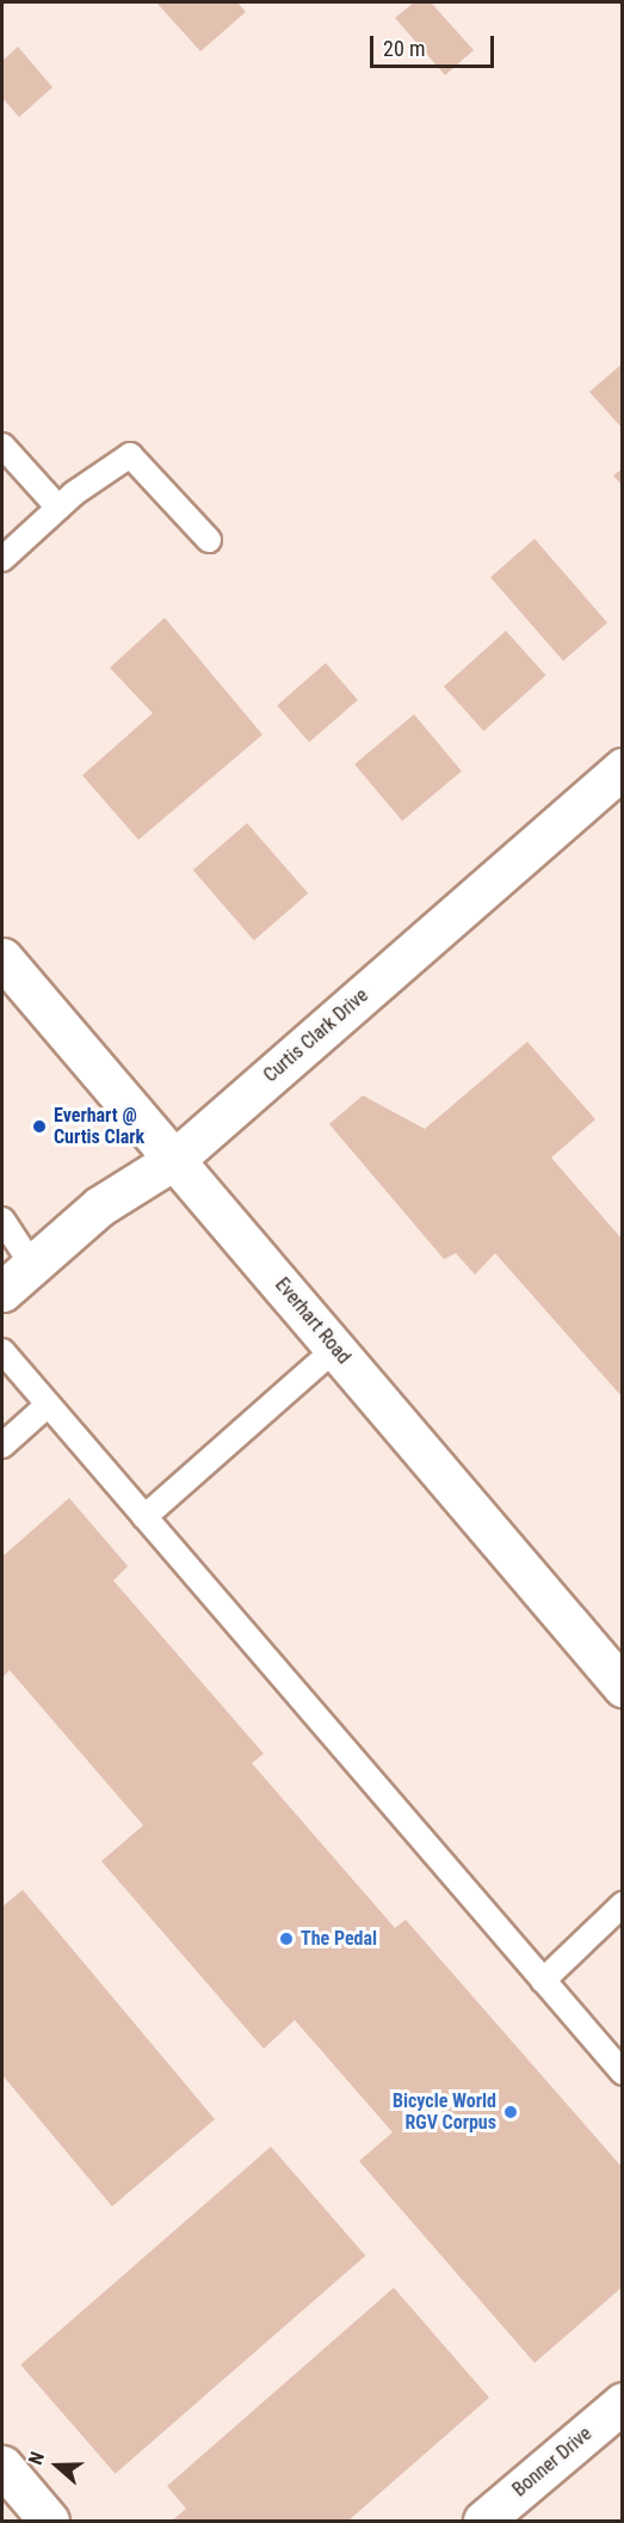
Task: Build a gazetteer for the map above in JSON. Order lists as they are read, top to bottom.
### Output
{
  "streets": {
    "street": ["Curtis Clark Drive", "Everhart Road", "Bonner Drive"]
  },
  "crossings": [
    ["Curtis Clark Drive", "Everhart Road"]
  ],
  "places": ["Everhart @ Curtis Clark", "The Pedal", "Bicycle World RGV Corpus"],
  "scale_bar": "20 m",
  "north": "left"
}
